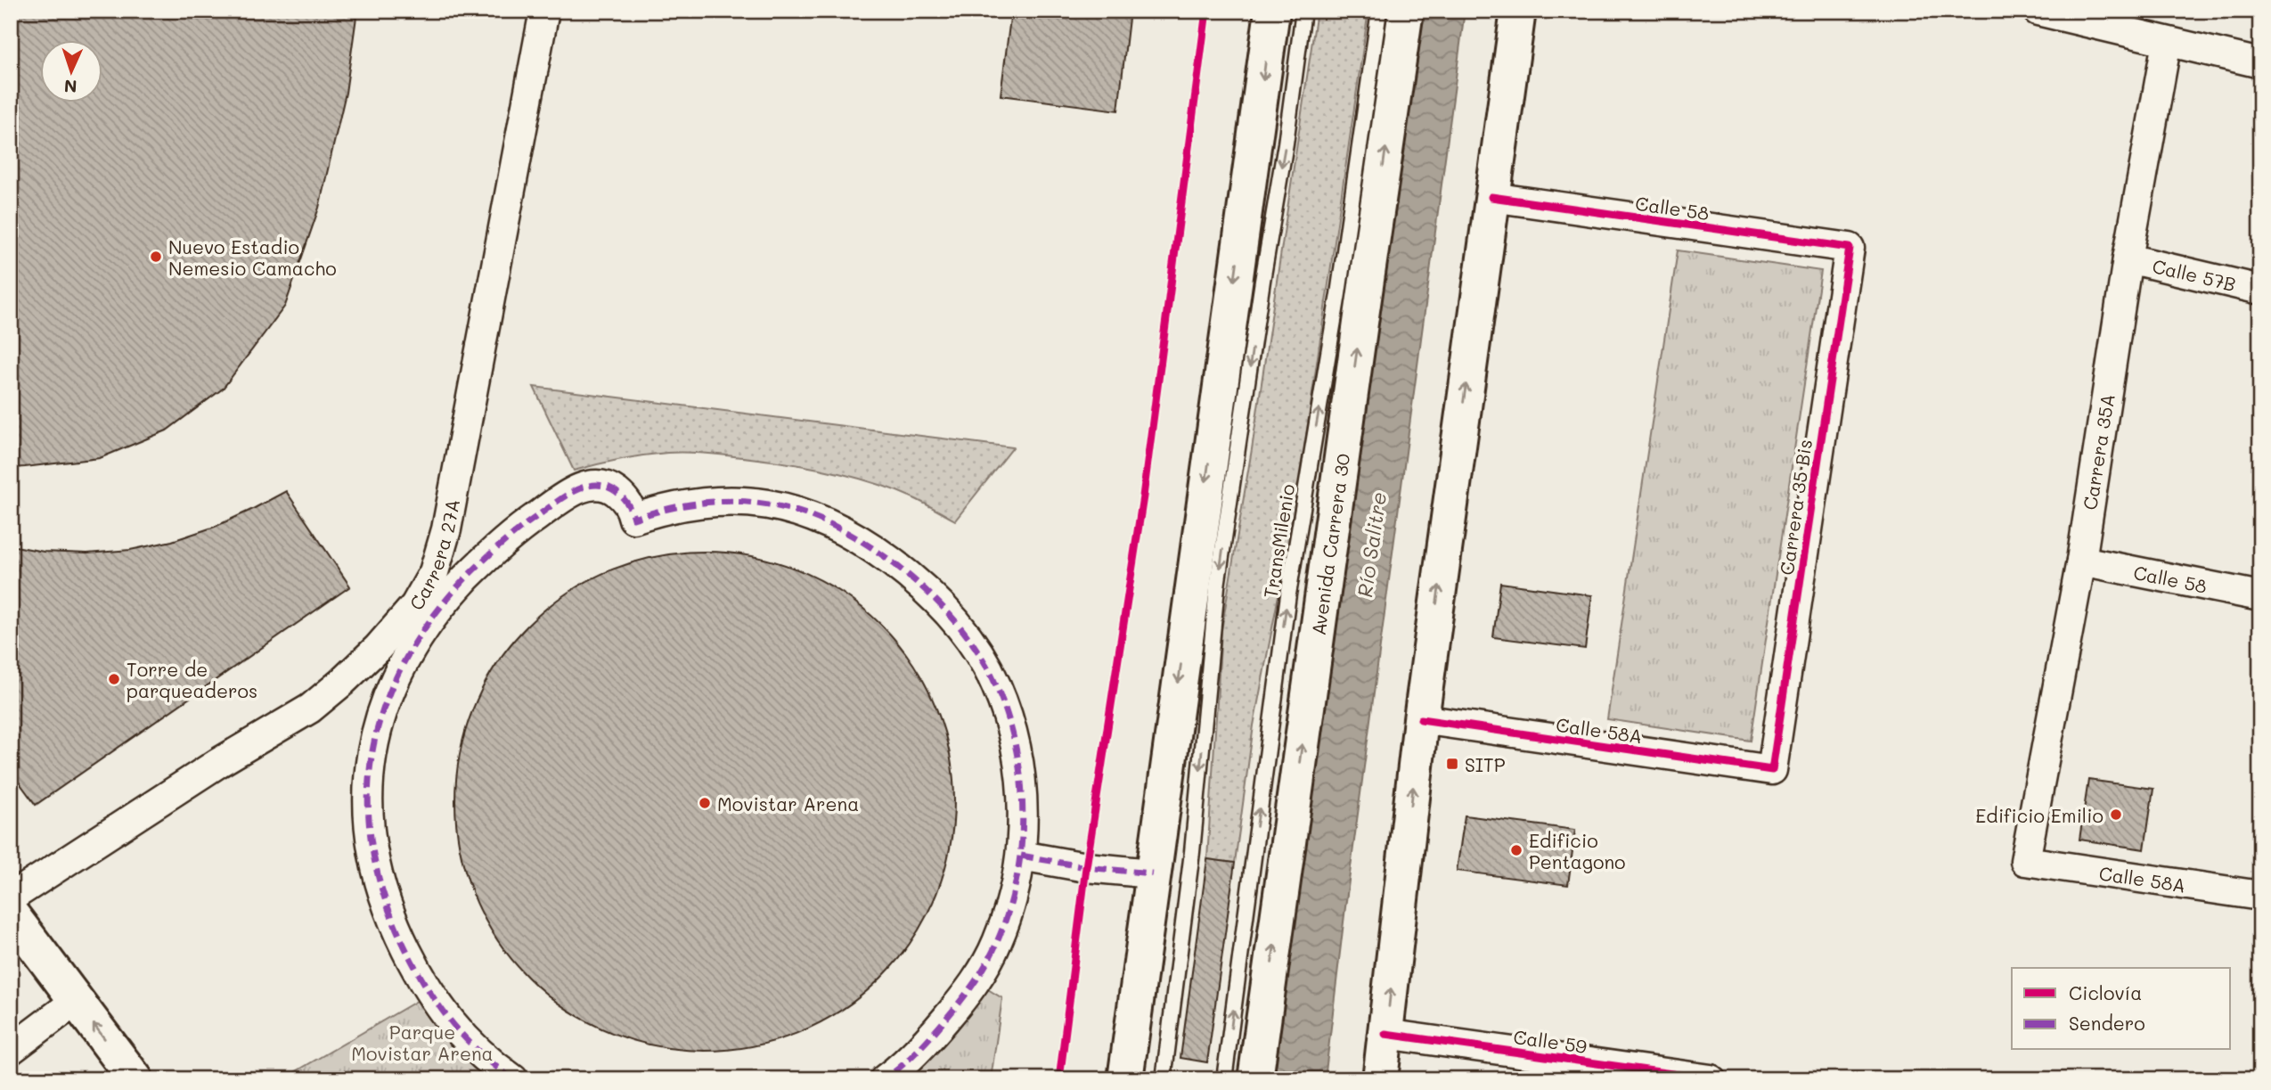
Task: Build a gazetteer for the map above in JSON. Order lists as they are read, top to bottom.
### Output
{
  "streets": {
    "main road": ["Avenida Carrera 30"],
    "street": [
      "Calle 58",
      "Calle 57B",
      "Carrera 35A",
      "Carrera 35 Bis",
      "Carrera 27A",
      "Calle 58A",
      "Calle 59"
    ],
    "lane": ["TransMilenio"]
  },
  "crossings": [
    ["Calle 58", "Carrera 35A"],
    ["Calle 58", "Carrera 35 Bis"],
    ["Calle 57B", "Carrera 35A"],
    ["Carrera 35A", "Calle 58A"],
    ["Carrera 35 Bis", "Calle 58A"]
  ],
  "water": ["Río Salitre"],
  "parks": ["Parque Movistar Arena"],
  "places": {
    "other": [
      "Nuevo Estadio Nemesio Camacho",
      "Torre de parqueaderos",
      "Movistar Arena",
      "Edificio Emilio",
      "Edificio Pentagono"
    ],
    "transit": ["SITP"]
  },
  "legend": ["Ciclovía", "Sendero"],
  "north": "bottom"
}
